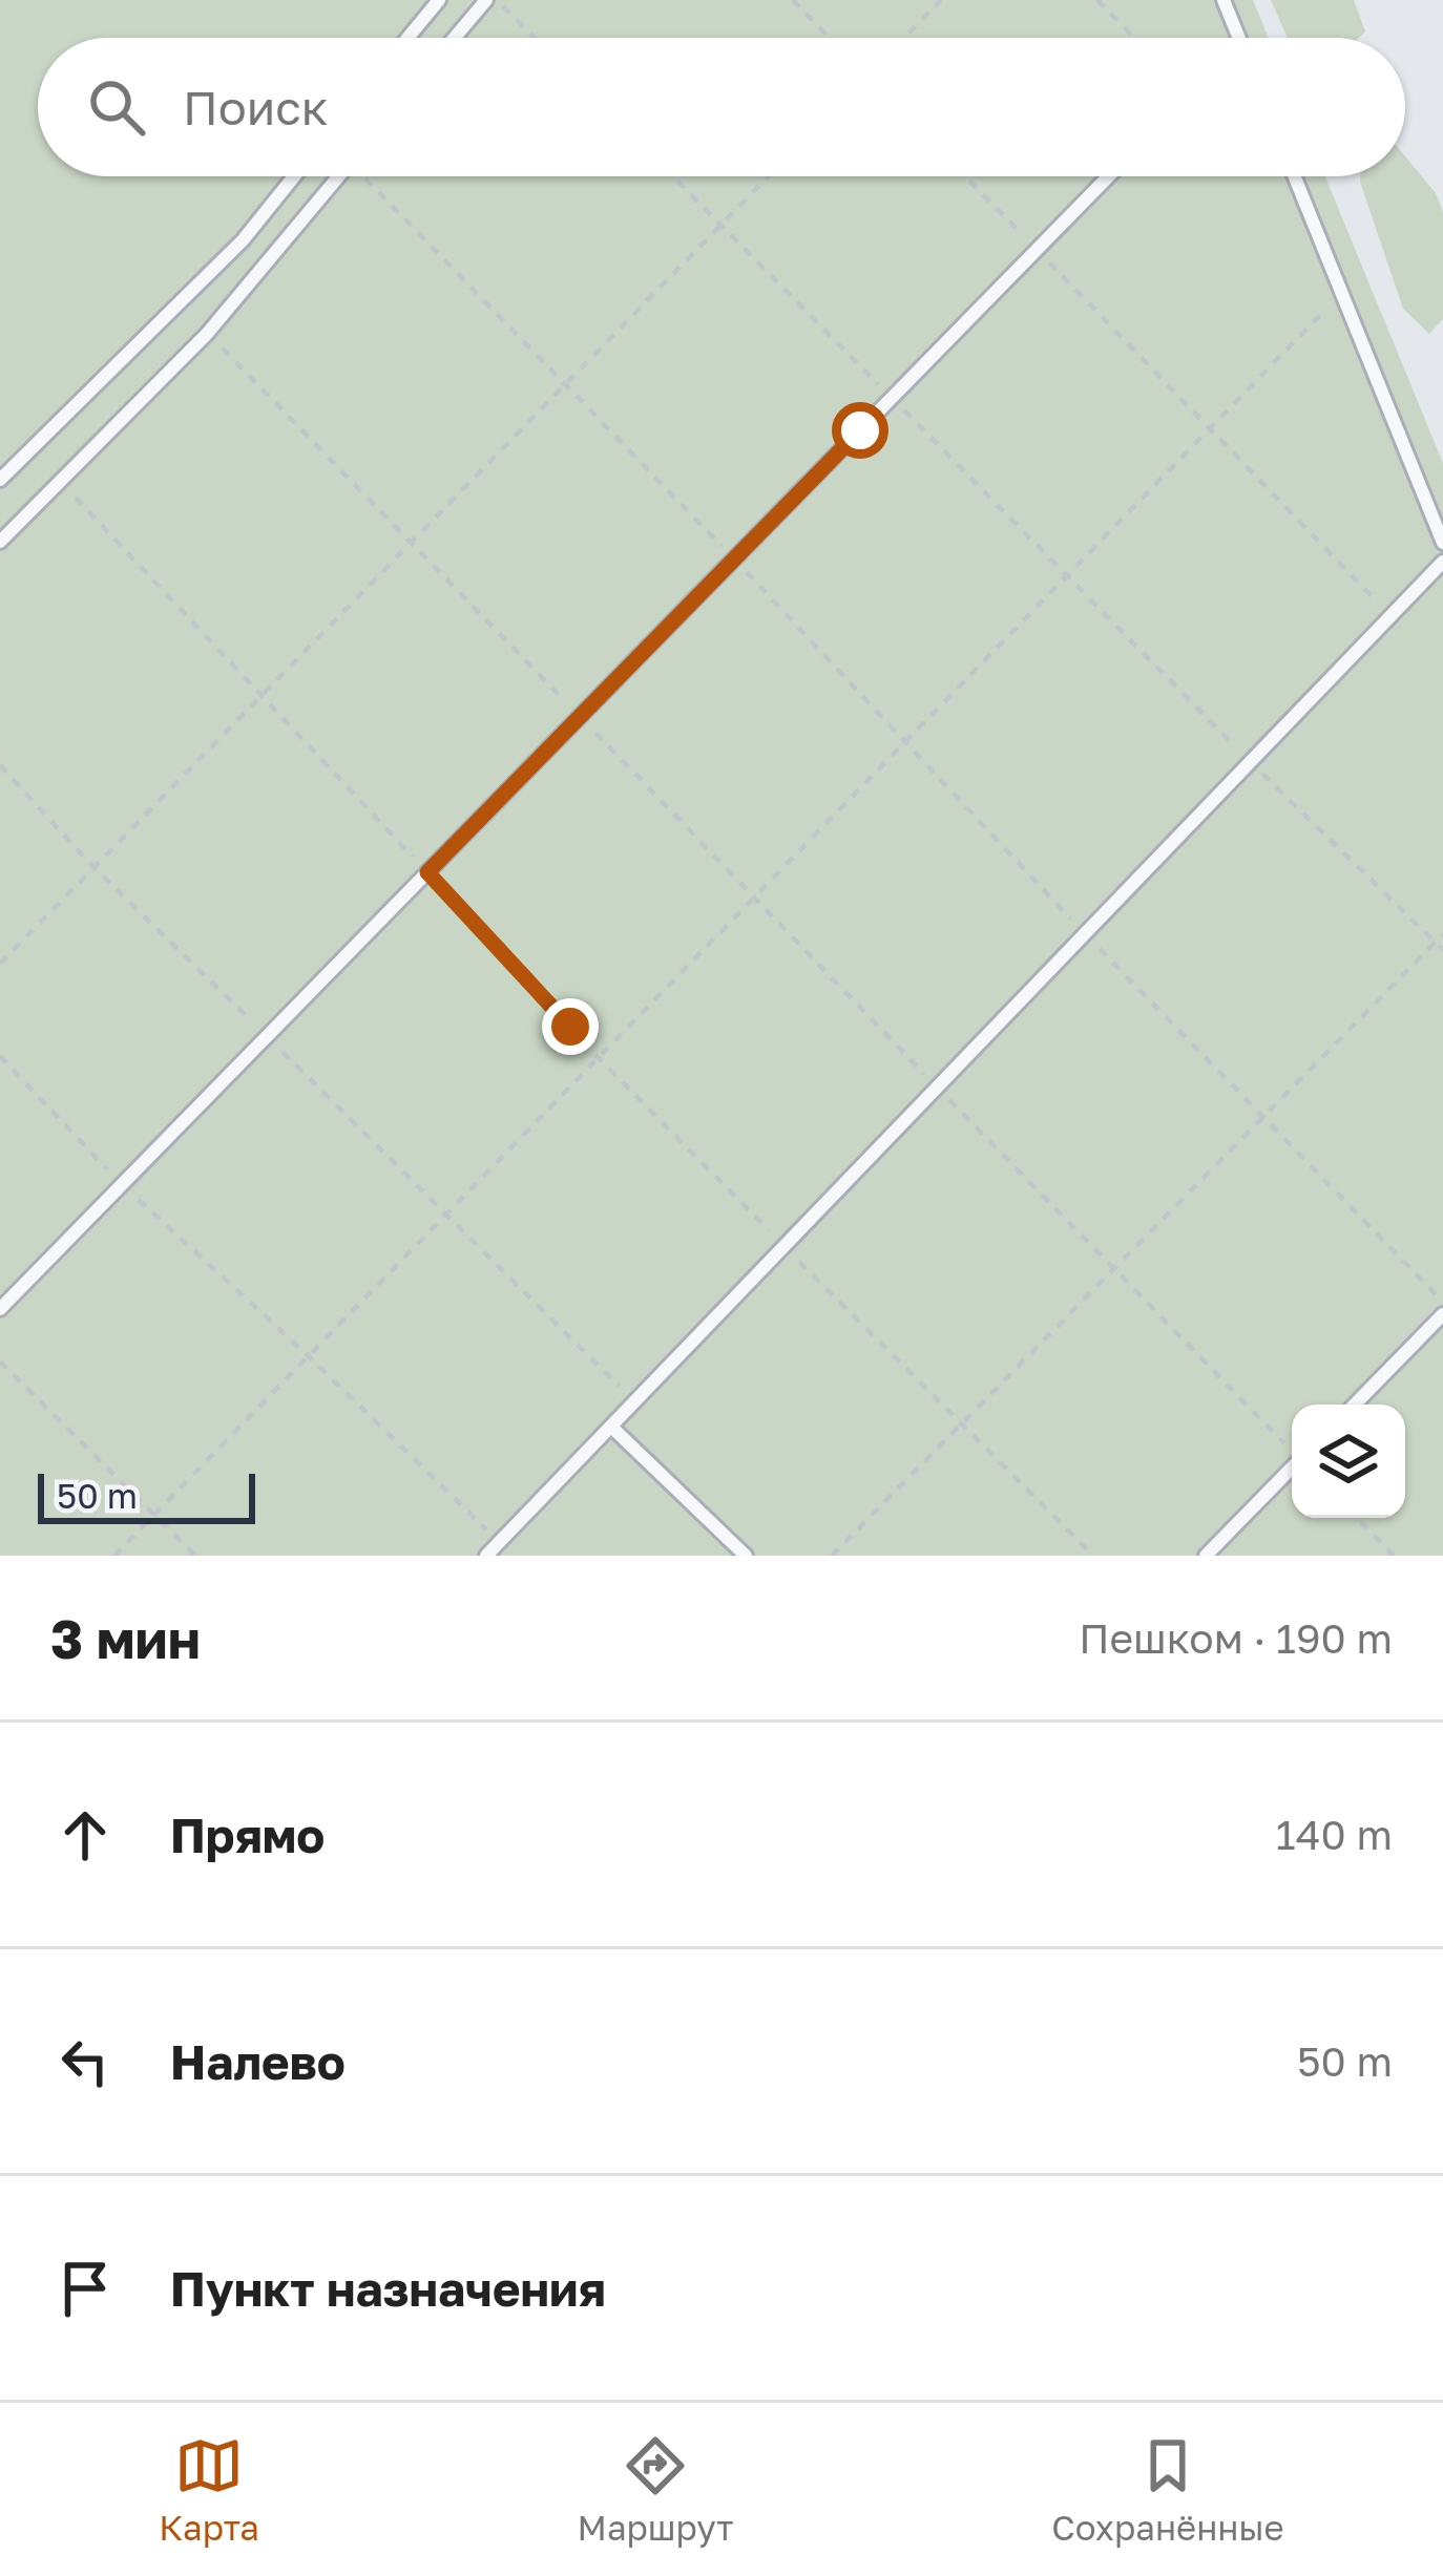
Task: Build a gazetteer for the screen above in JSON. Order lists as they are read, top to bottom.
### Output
{
  "scale_bar": "50 m",
  "page": {
    "search": "Поиск",
    "scale": "50 m",
    "heading": ["3 мин", "Пешком · 190 m"],
    "list": [
      ["Прямо", "140 m"],
      ["Налево", "50 m"],
      "Пункт назначения"
    ],
    "nav": ["Карта", "Маршрут", "Сохранённые"]
  }
}
